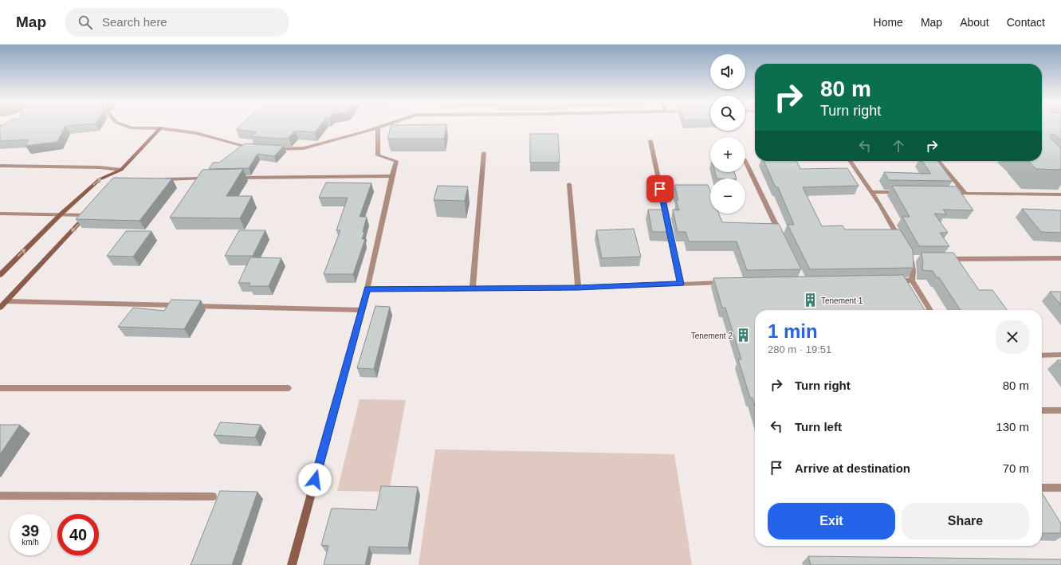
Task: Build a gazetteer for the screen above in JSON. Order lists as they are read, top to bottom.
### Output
{
  "places": {
    "building": ["Tenement 1", "Tenement 2"]
  },
  "page": {
    "header": "Map",
    "search": "Search here",
    "nav": [
      "Home",
      "Map",
      "About",
      "Contact"
    ],
    "map_buttons": ["+", "−"],
    "turn": ["80 m", "Turn right"],
    "heading": ["1 min", "280 m · 19:51"],
    "list": [
      {
        "name": "Turn right",
        "value": "80 m"
      },
      {
        "name": "Turn left",
        "value": "130 m"
      },
      {
        "name": "Arrive at destination",
        "value": "70 m"
      }
    ],
    "buttons": ["Exit", "Share"],
    "speed": "39 km/h",
    "limit": "40"
  }
}
